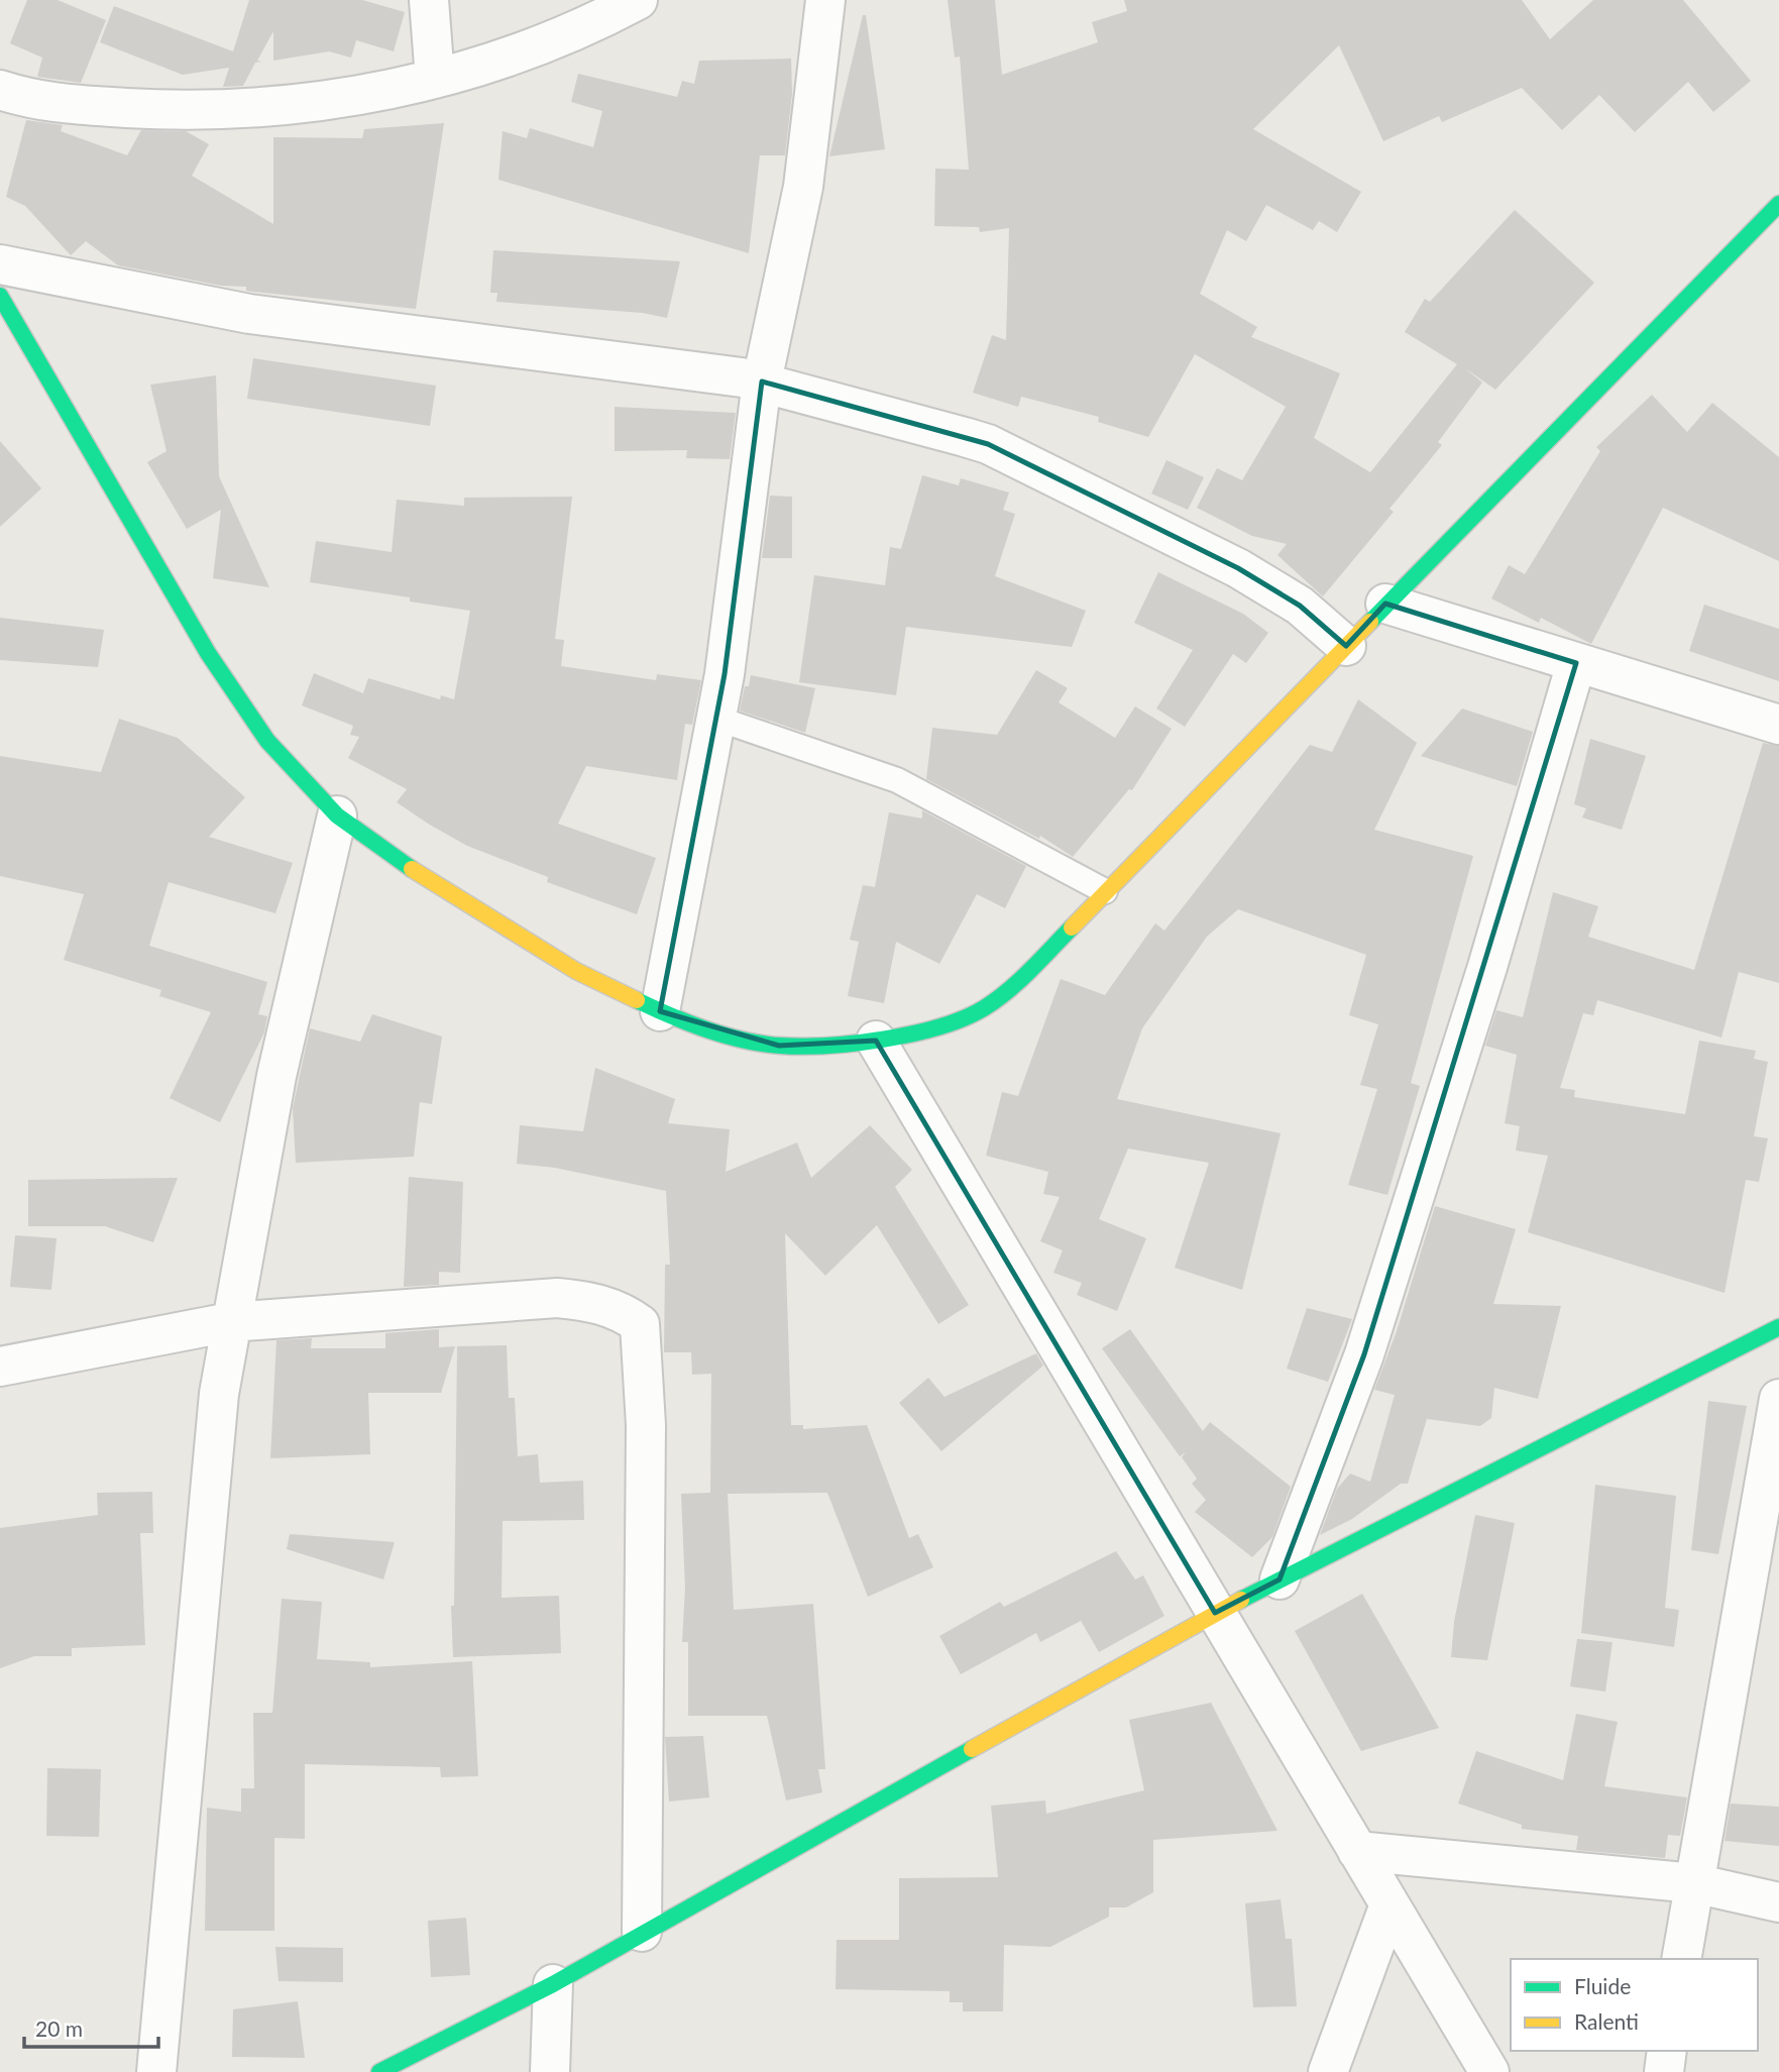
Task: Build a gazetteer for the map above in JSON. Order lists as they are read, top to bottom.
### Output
{
  "legend": ["Fluide", "Ralenti"],
  "scale_bar": "20 m"
}
